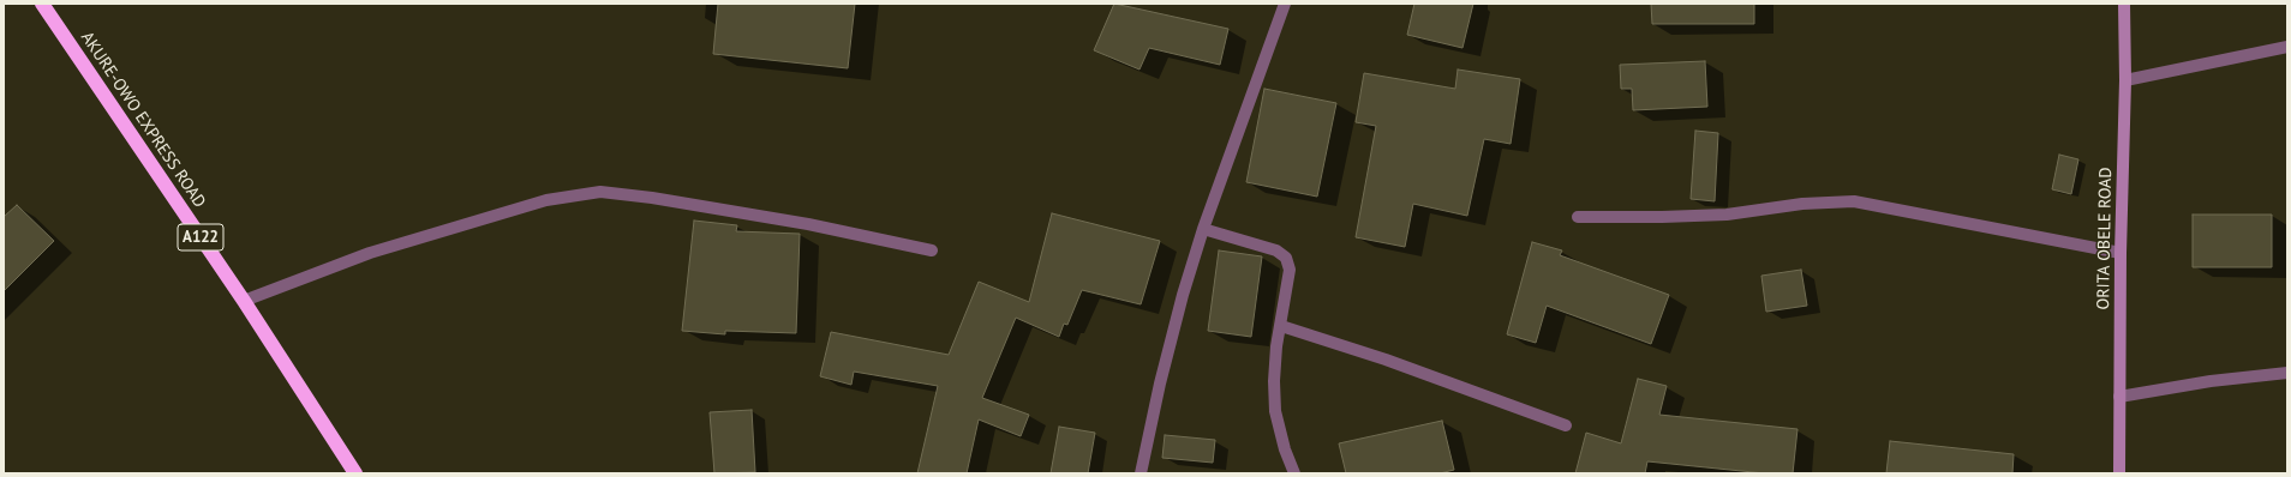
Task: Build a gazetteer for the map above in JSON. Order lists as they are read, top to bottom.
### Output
{
  "streets": {
    "highway": ["AKURE-OWO EXPRESS ROAD", "A122"],
    "main road": ["ORITA OBELE ROAD"]
  }
}
